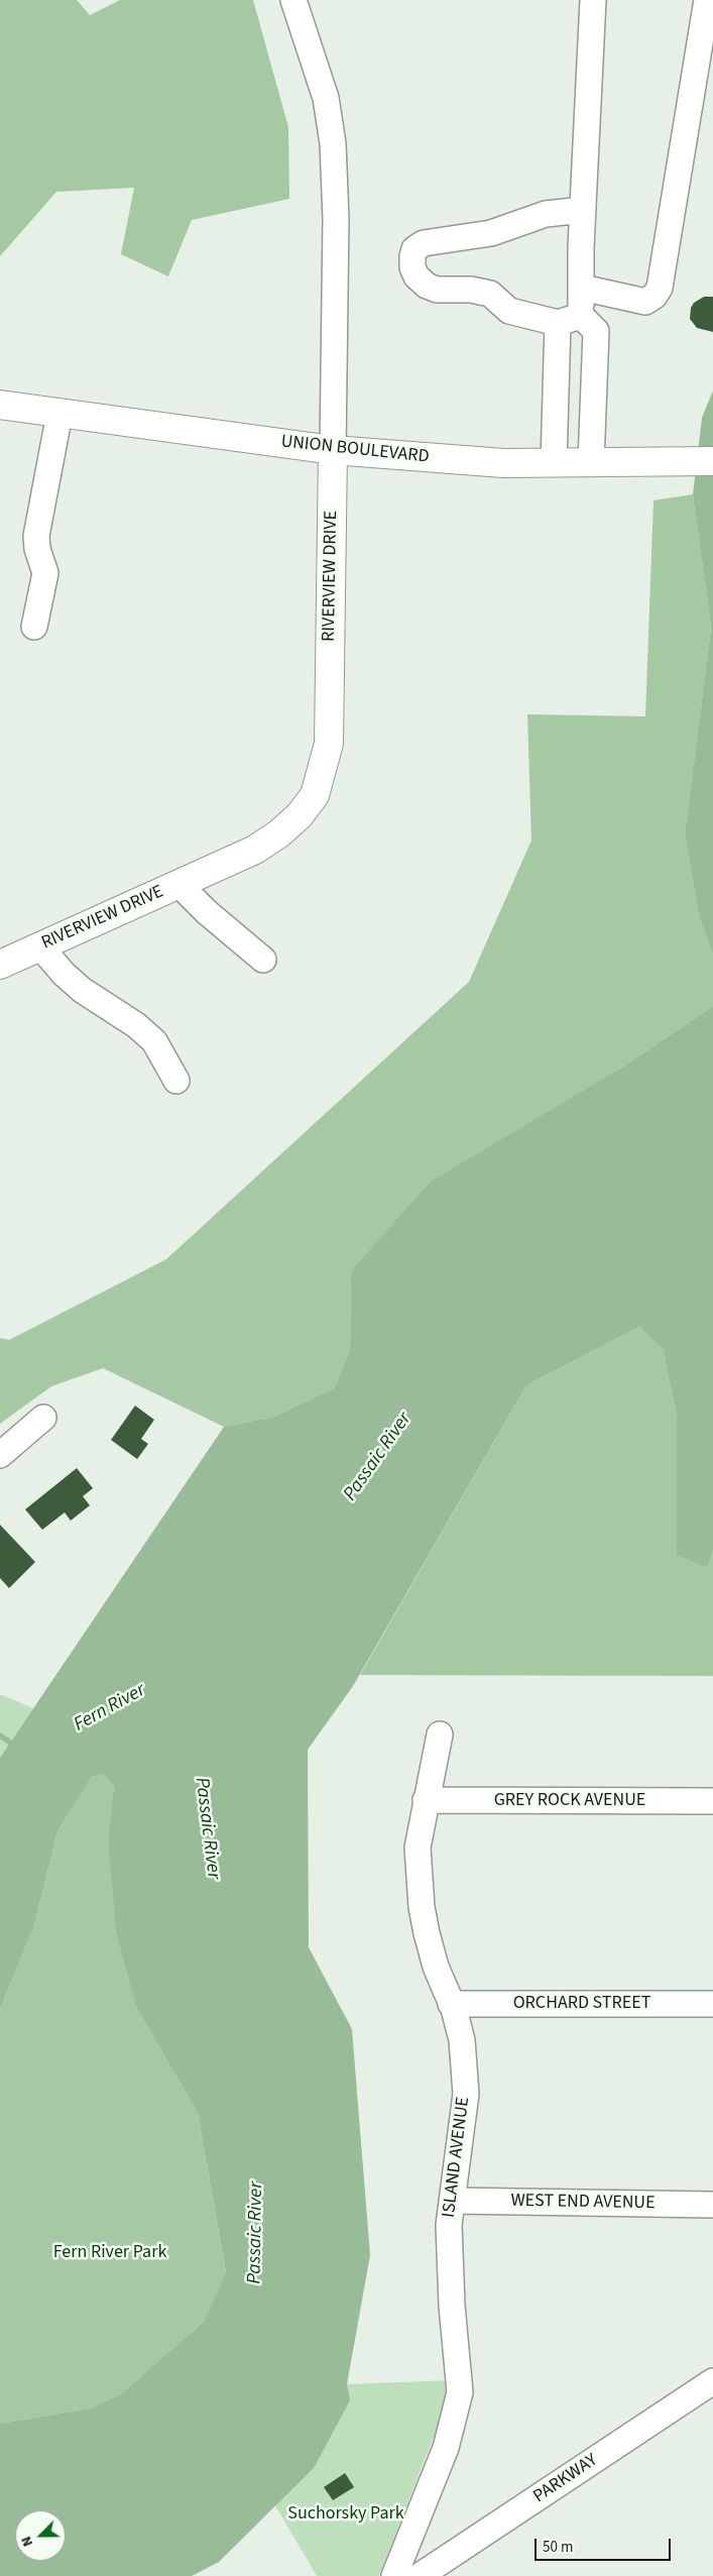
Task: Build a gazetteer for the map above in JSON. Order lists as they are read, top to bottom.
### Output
{
  "streets": {
    "main road": ["UNION BOULEVARD", "RIVERVIEW DRIVE"],
    "street": [
      "GREY ROCK AVENUE",
      "ORCHARD STREET",
      "ISLAND AVENUE",
      "WEST END AVENUE",
      "PARKWAY"
    ]
  },
  "crossings": [
    ["UNION BOULEVARD", "RIVERVIEW DRIVE"],
    ["GREY ROCK AVENUE", "ISLAND AVENUE"],
    ["ORCHARD STREET", "ISLAND AVENUE"],
    ["ISLAND AVENUE", "WEST END AVENUE"]
  ],
  "water": ["Passaic River", "Fern River"],
  "parks": ["Fern River Park", "Suchorsky Park"],
  "scale_bar": "50 m",
  "north": "bottom left"
}
